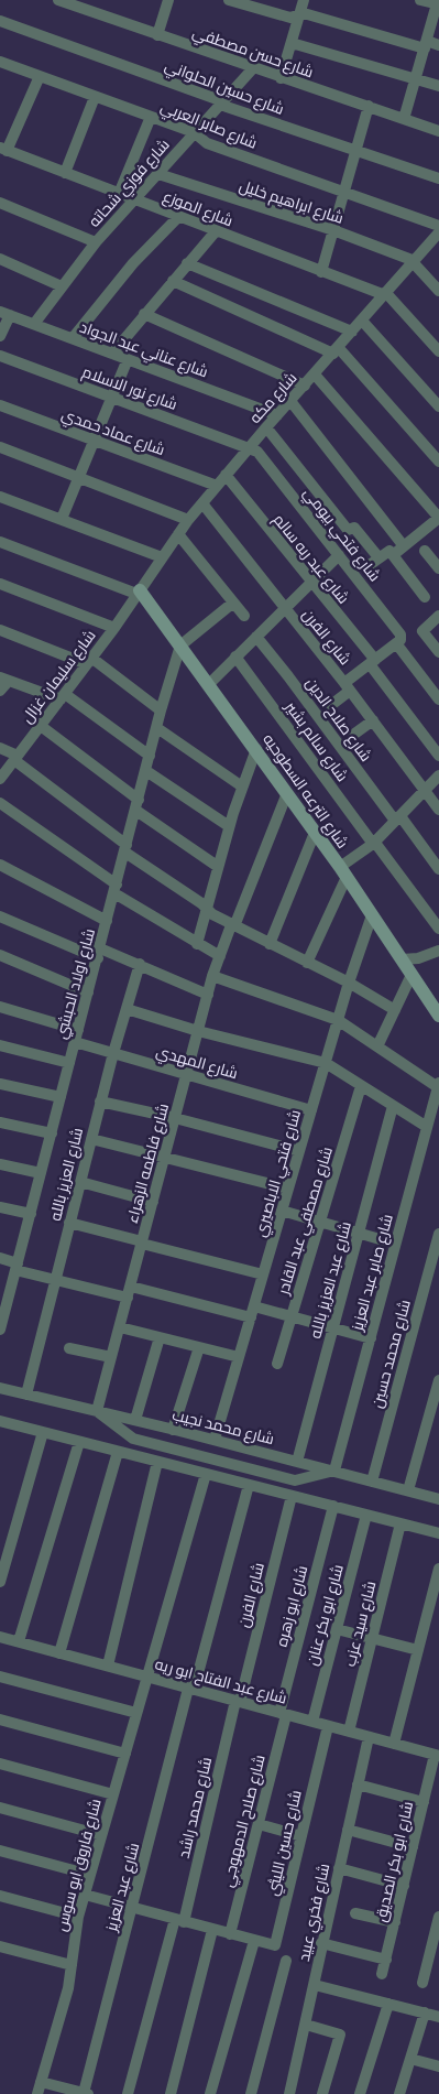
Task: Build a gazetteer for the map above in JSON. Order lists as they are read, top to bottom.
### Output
{
  "streets": {
    "street": [
      "شارع حسن مصطفي",
      "شارع حسين الحلواني",
      "شارع صابر العربي",
      "شارع فوزي شحاته",
      "شارع ابراهيم خليل",
      "شارع الموزع",
      "شارع عناني عبد الجواد",
      "شارع نور الاسلام",
      "شارع مكه",
      "شارع عماد حمدي",
      "شارع فتحي بيومي",
      "شارع عبد ربه سالم",
      "شارع الفرن",
      "شارع سليمان غزال",
      "شارع صلاح الدين",
      "شارع سالم بشير",
      "شارع الترعه السطوحيه",
      "شارع اولاد الحبشي",
      "شارع المهدي",
      "شارع فاطمه الزهراء",
      "شارع فتحي الاباصيري",
      "شارع العزيز بالله",
      "شارع مصطفي عبد القادر",
      "شارع صابر عبد العزيز",
      "شارع عبد العزيز بالله",
      "شارع محمد حسين",
      "شارع محمد نجيب",
      "شارع ابو زهره",
      "شارع ابو بكر عنان",
      "شارع سيد عزب",
      "شارع عبد الفتاح ابو ريه",
      "شارع محمد راشد",
      "شارع صلاح الدمهوجي",
      "شارع حسين الليثي",
      "شارع ابو بكر الصديق",
      "شارع فاروق ابو سوس",
      "شارع عبد العزيز",
      "شارع فخري عبيد"
    ]
  },
  "crossings": [
    ["شارع حسن مصطفي", "شارع فوزي شحاته"],
    ["شارع حسين الحلواني", "شارع فوزي شحاته"],
    ["شارع صابر العربي", "شارع فوزي شحاته"],
    ["شارع فوزي شحاته", "شارع ابراهيم خليل"],
    ["شارع فوزي شحاته", "شارع الموزع"],
    ["شارع فوزي شحاته", "شارع عناني عبد الجواد"],
    ["شارع ابراهيم خليل", "شارع مكه"],
    ["شارع الموزع", "شارع مكه"],
    ["شارع عناني عبد الجواد", "شارع مكه"],
    ["شارع نور الاسلام", "شارع مكه"],
    ["شارع نور الاسلام", "شارع فتحي بيومي"],
    ["شارع مكه", "شارع عماد حمدي"],
    ["شارع مكه", "شارع فتحي بيومي"],
    ["شارع مكه", "شارع عبد ربه سالم"],
    ["شارع مكه", "شارع الفرن"],
    ["شارع مكه", "شارع سليمان غزال"],
    ["شارع مكه", "شارع الترعه السطوحيه"],
    ["شارع الفرن", "شارع عبد الفتاح ابو ريه"],
    ["شارع الفرن", "شارع محمد راشد"],
    ["شارع سليمان غزال", "شارع الترعه السطوحيه"],
    ["شارع الترعه السطوحيه", "شارع اولاد الحبشي"],
    ["شارع الترعه السطوحيه", "شارع فاطمه الزهراء"],
    ["شارع الترعه السطوحيه", "شارع فتحي الاباصيري"],
    ["شارع اولاد الحبشي", "شارع المهدي"],
    ["شارع المهدي", "شارع فاطمه الزهراء"],
    ["شارع المهدي", "شارع فتحي الاباصيري"],
    ["شارع المهدي", "شارع العزيز بالله"],
    ["شارع فاطمه الزهراء", "شارع محمد نجيب"],
    ["شارع فتحي الاباصيري", "شارع محمد نجيب"],
    ["شارع العزيز بالله", "شارع محمد نجيب"],
    ["شارع صابر عبد العزيز", "شارع محمد نجيب"],
    ["شارع عبد العزيز بالله", "شارع محمد نجيب"],
    ["شارع محمد حسين", "شارع محمد نجيب"],
    ["شارع ابو زهره", "شارع عبد الفتاح ابو ريه"],
    ["شارع ابو زهره", "شارع صلاح الدمهوجي"],
    ["شارع ابو بكر عنان", "شارع عبد الفتاح ابو ريه"],
    ["شارع سيد عزب", "شارع عبد الفتاح ابو ريه"],
    ["شارع عبد الفتاح ابو ريه", "شارع محمد راشد"],
    ["شارع عبد الفتاح ابو ريه", "شارع صلاح الدمهوجي"],
    ["شارع عبد الفتاح ابو ريه", "شارع حسين الليثي"],
    ["شارع عبد الفتاح ابو ريه", "شارع ابو بكر الصديق"],
    ["شارع عبد الفتاح ابو ريه", "شارع فاروق ابو سوس"],
    ["شارع عبد الفتاح ابو ريه", "شارع عبد العزيز"],
    ["شارع عبد الفتاح ابو ريه", "شارع فخري عبيد"]
  ]
}
